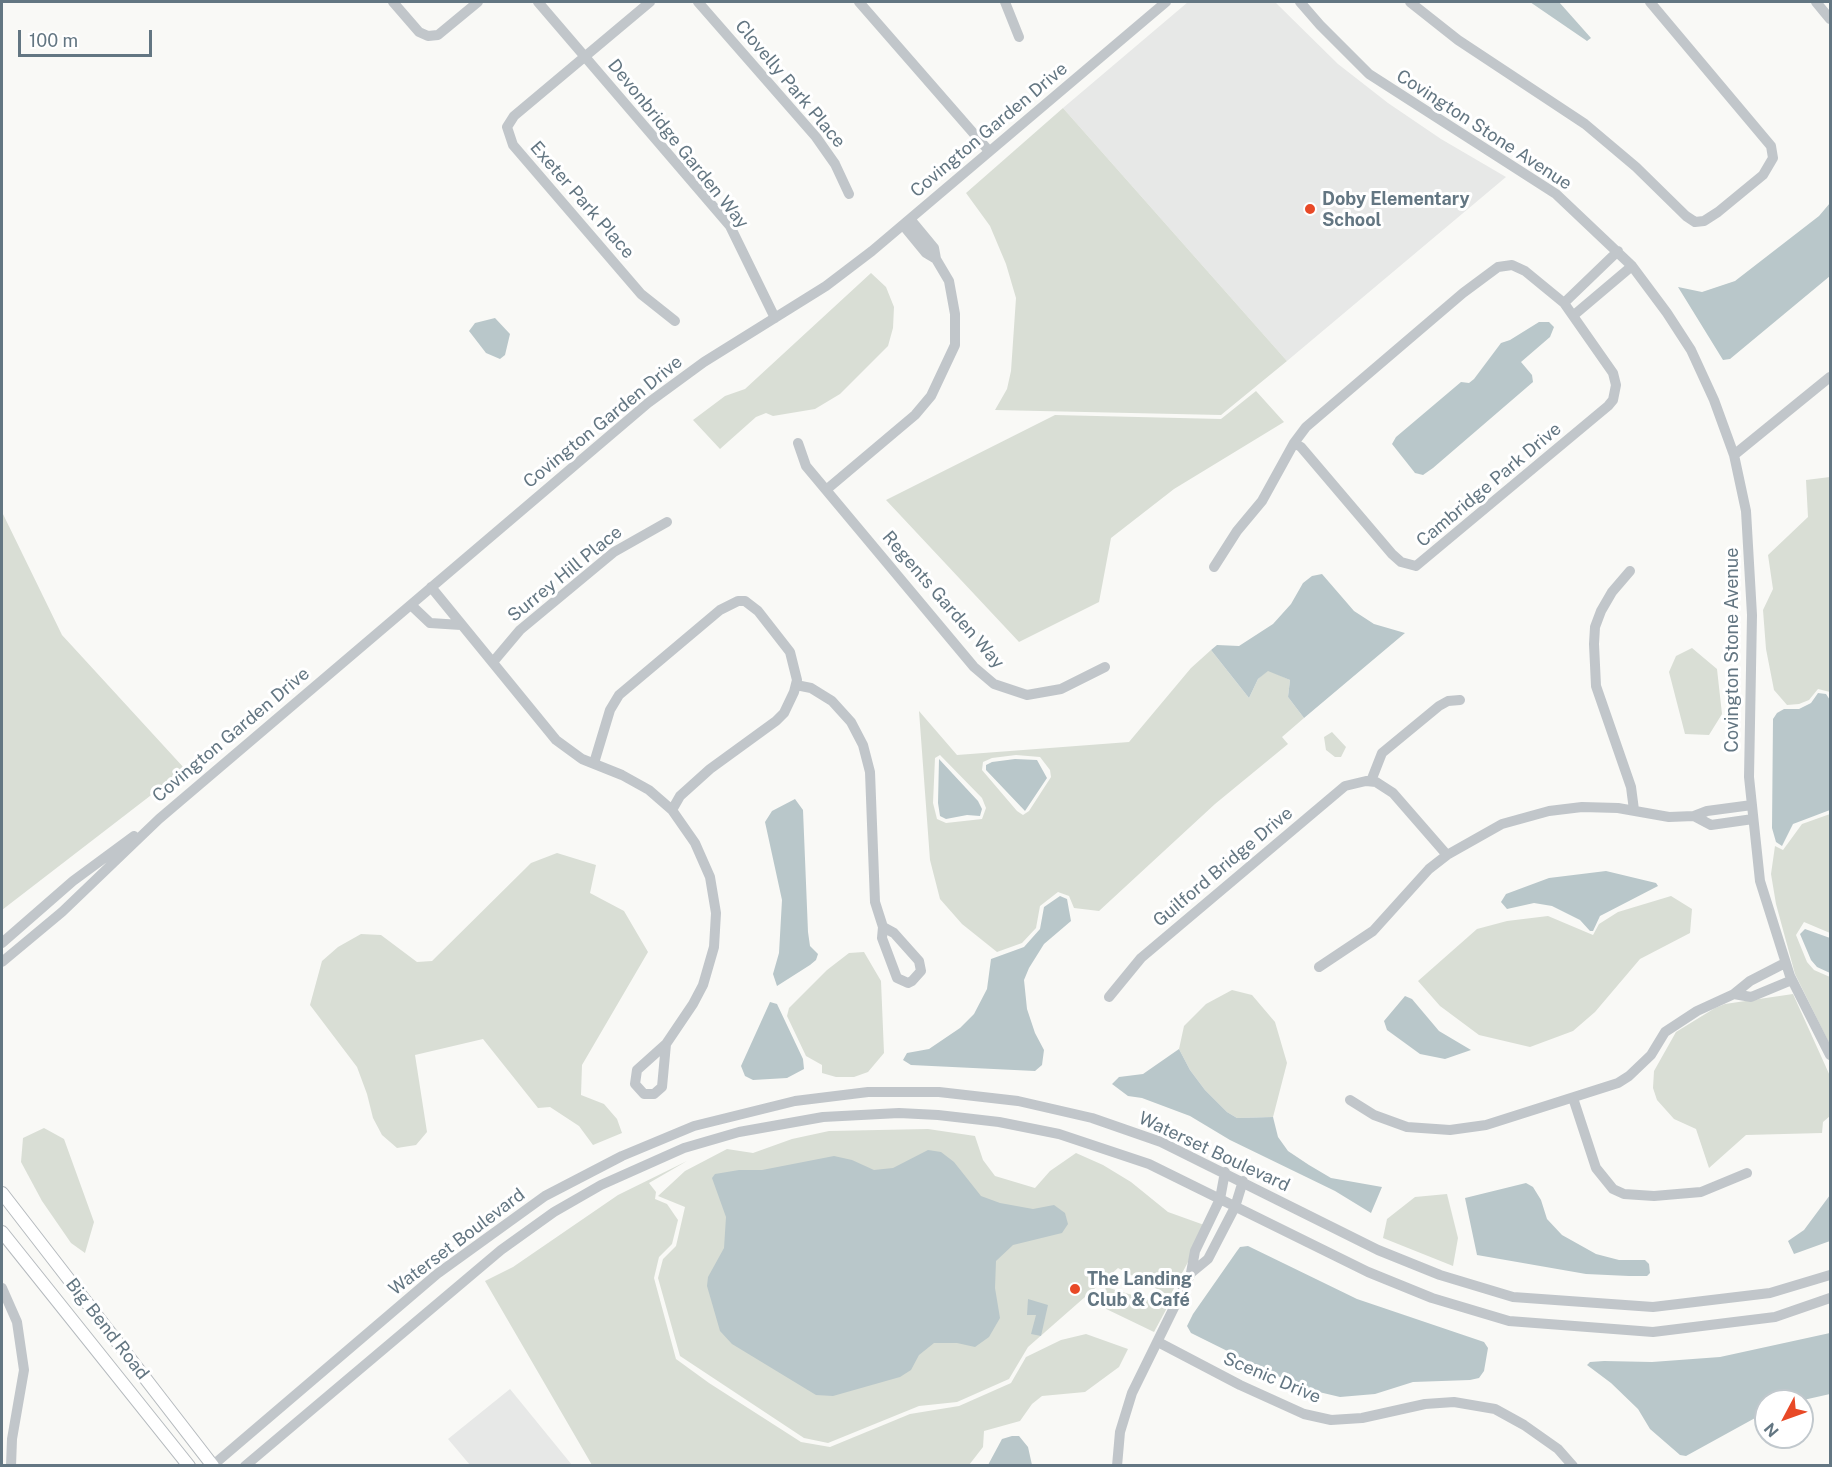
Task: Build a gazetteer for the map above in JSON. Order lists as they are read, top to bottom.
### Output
{
  "streets": {
    "main road": ["Big Bend Road"],
    "street": [
      "Clovelly Park Place",
      "Covington Garden Drive",
      "Covington Stone Avenue",
      "Devonbridge Garden Way",
      "Exeter Park Place",
      "Cambridge Park Drive",
      "Surrey Hill Place",
      "Regents Garden Way",
      "Guilford Bridge Drive",
      "Waterset Boulevard",
      "Scenic Drive"
    ]
  },
  "crossings": [
    ["Covington Garden Drive", "Devonbridge Garden Way"],
    ["Devonbridge Garden Way", "Exeter Park Place"],
    ["Waterset Boulevard", "Big Bend Road"]
  ],
  "places": ["Doby Elementary School", "The Landing Club & Café"],
  "scale_bar": "100 m",
  "north": "bottom left"
}
